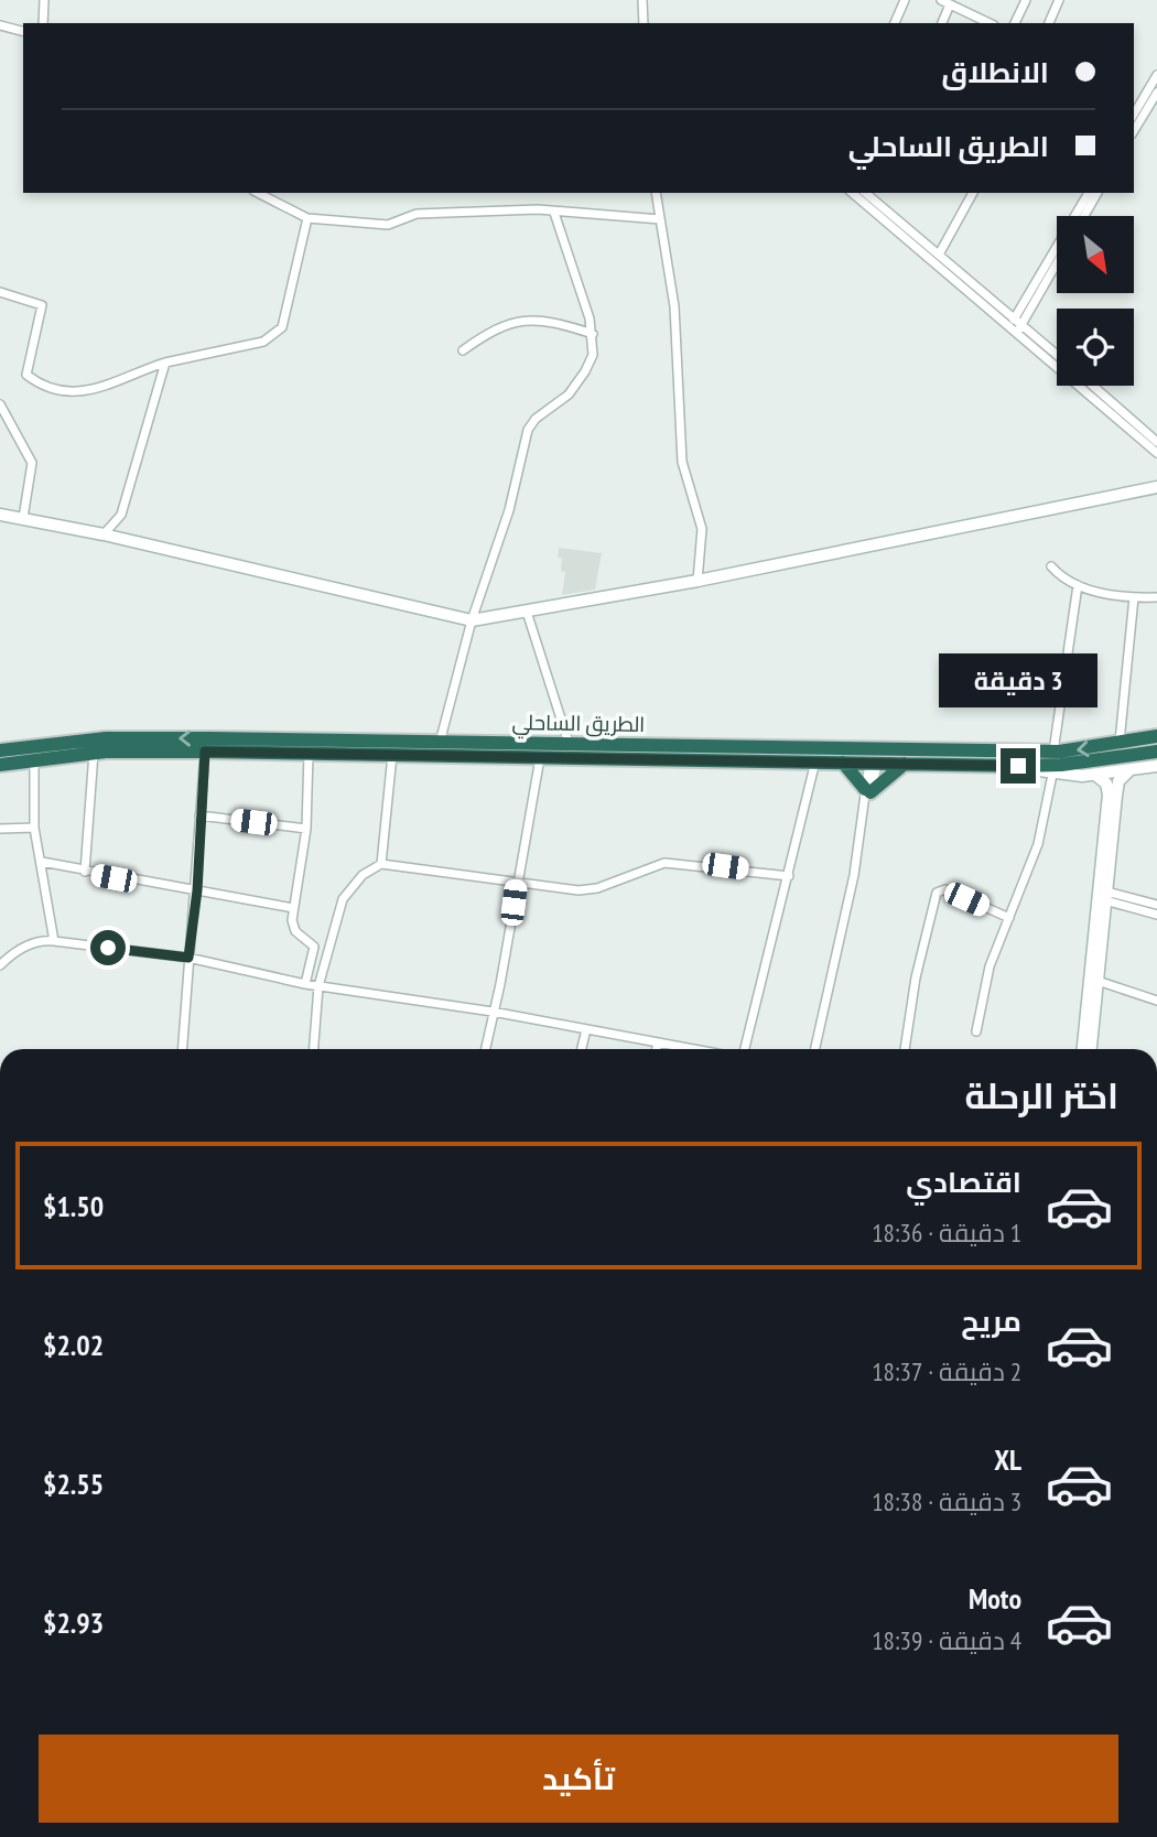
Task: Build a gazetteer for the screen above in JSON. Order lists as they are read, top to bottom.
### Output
{
  "streets": {
    "highway": ["الطريق الساحلي"]
  },
  "north": "bottom right",
  "page": {
    "banner": ["الانطلاق", "الطريق الساحلي"],
    "bubble": "3 دقيقة",
    "heading": "اختر الرحلة",
    "list": [
      {
        "name": "اقتصادي",
        "note": "1 دقيقة · 18:36",
        "value": "$1.50"
      },
      {
        "name": "مريح",
        "note": "2 دقيقة · 18:37",
        "value": "$2.02"
      },
      {
        "name": "XL",
        "note": "3 دقيقة · 18:38",
        "value": "$2.55"
      },
      {
        "name": "Moto",
        "note": "4 دقيقة · 18:39",
        "value": "$2.93"
      }
    ],
    "buttons": "تأكيد"
  }
}
